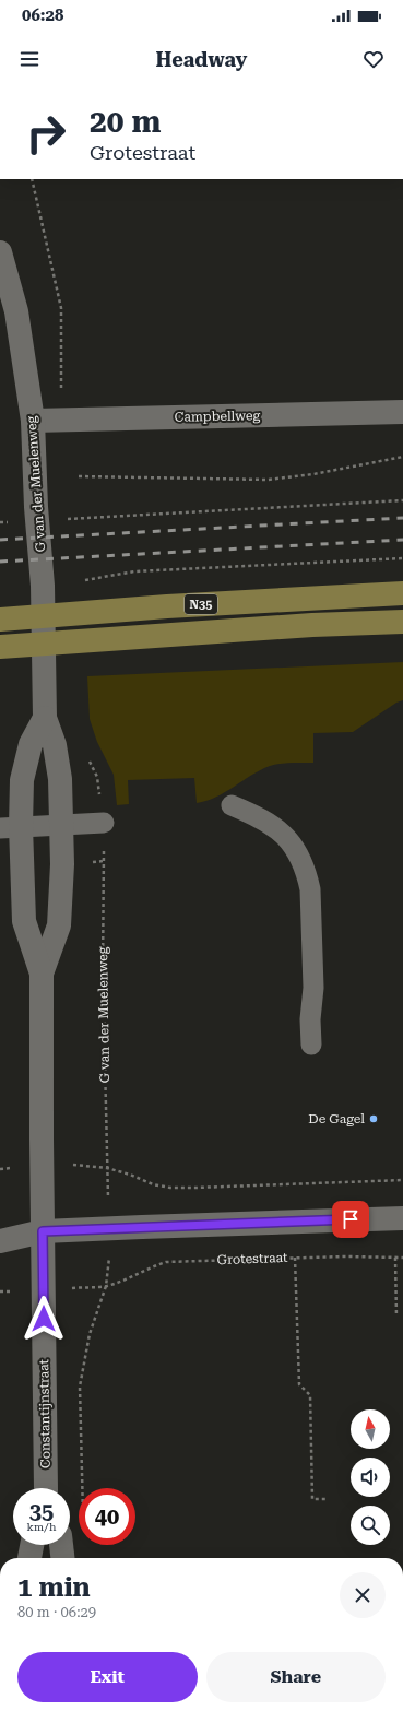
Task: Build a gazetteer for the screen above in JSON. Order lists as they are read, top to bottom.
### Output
{
  "streets": {
    "main road": ["N35"],
    "street": ["Campbellweg", "G van der Muelenweg", "Constantijnstraat"],
    "path": ["Grotestraat"]
  },
  "crossings": [
    ["Campbellweg", "G van der Muelenweg"],
    ["G van der Muelenweg", "Constantijnstraat"]
  ],
  "places": ["De Gagel"],
  "north": "top",
  "page": {
    "status": "06:28",
    "header": "Headway",
    "turn": ["20 m", "Grotestraat"],
    "speed": "35 km/h",
    "limit": "40",
    "heading": ["1 min", "80 m · 06:29"],
    "buttons": ["Exit", "Share"]
  }
}
